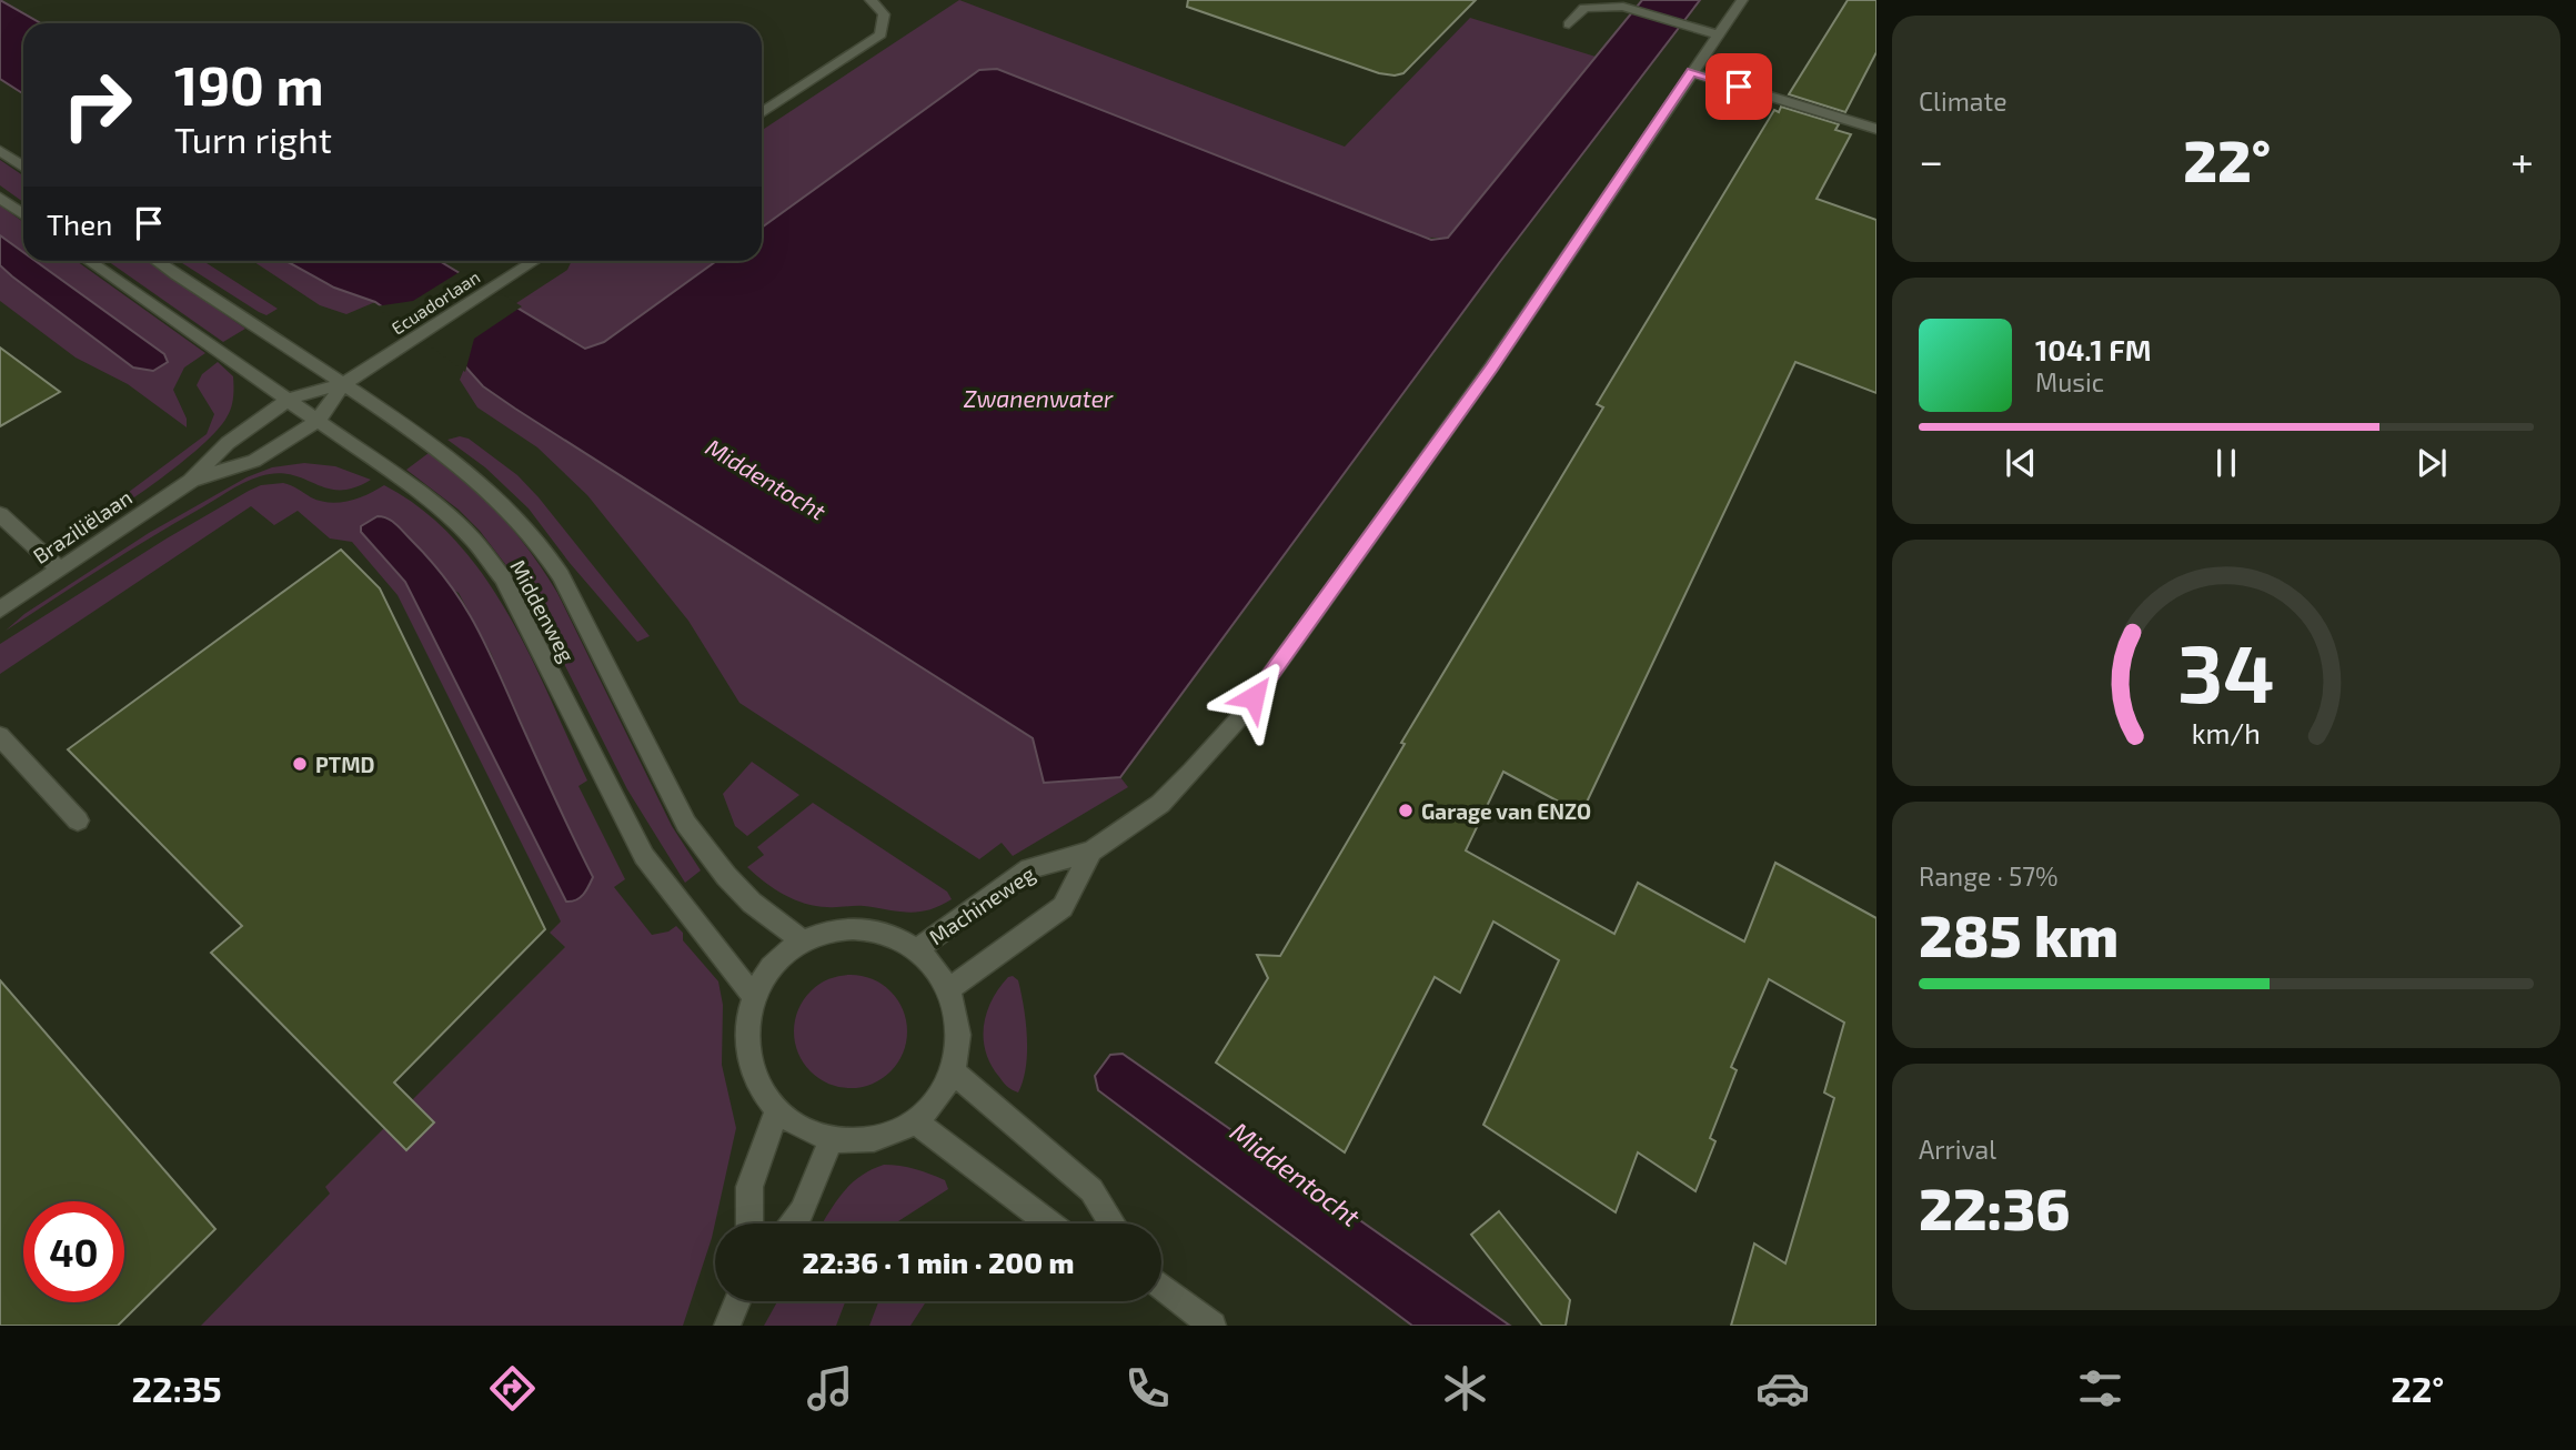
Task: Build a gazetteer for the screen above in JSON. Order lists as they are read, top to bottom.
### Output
{
  "streets": {
    "street": [
      "Ecuadorlaan",
      "Braziliëlaan",
      "Middenweg",
      "Machineweg"
    ]
  },
  "crossings": [
    ["Ecuadorlaan", "Middenweg"],
    ["Braziliëlaan", "Middenweg"],
    ["Middenweg", "Machineweg"]
  ],
  "water": ["Zwanenwater", "Middentocht"],
  "places": ["PTMD", "Garage van ENZO"],
  "page": {
    "tile": [
      "Climate",
      ["Range · 57%", "285 km"],
      ["Arrival", "22:36"]
    ],
    "turn": ["190 m", "Turn right"],
    "heat": ["−", "22°", "+"],
    "then": "Then",
    "song": ["104.1 FM", "Music"],
    "limit": "40",
    "trip": "22:36 · 1 min · 200 m",
    "tabs": ["22:35", "22°"],
    "gauge": ["34", "km/h"]
  }
}
